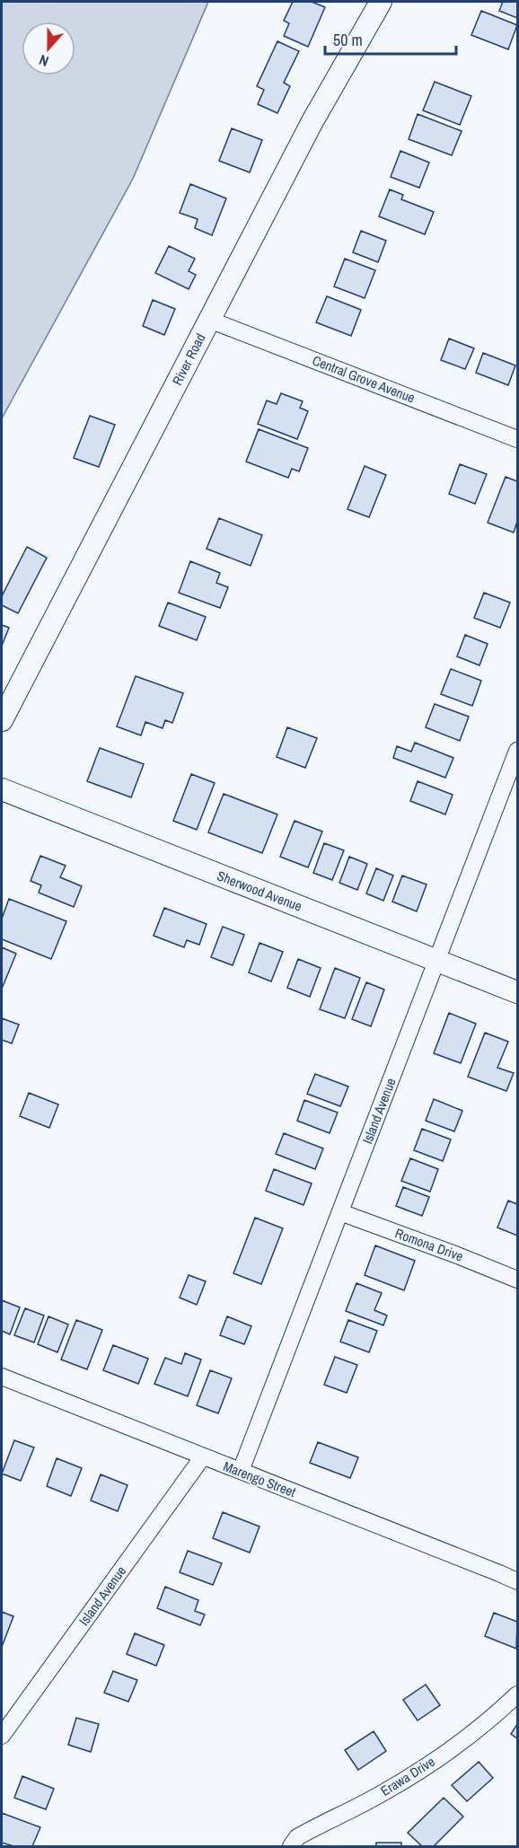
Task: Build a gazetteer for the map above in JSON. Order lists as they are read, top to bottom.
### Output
{
  "streets": {
    "street": [
      "River Road",
      "Central Grove Avenue",
      "Sherwood Avenue",
      "Island Avenue",
      "Romona Drive",
      "Marengo Street",
      "Erawa Drive"
    ]
  },
  "crossings": [
    ["River Road", "Central Grove Avenue"],
    ["Sherwood Avenue", "Island Avenue"],
    ["Island Avenue", "Romona Drive"],
    ["Island Avenue", "Marengo Street"]
  ],
  "scale_bar": "50 m",
  "north": "bottom"
}
